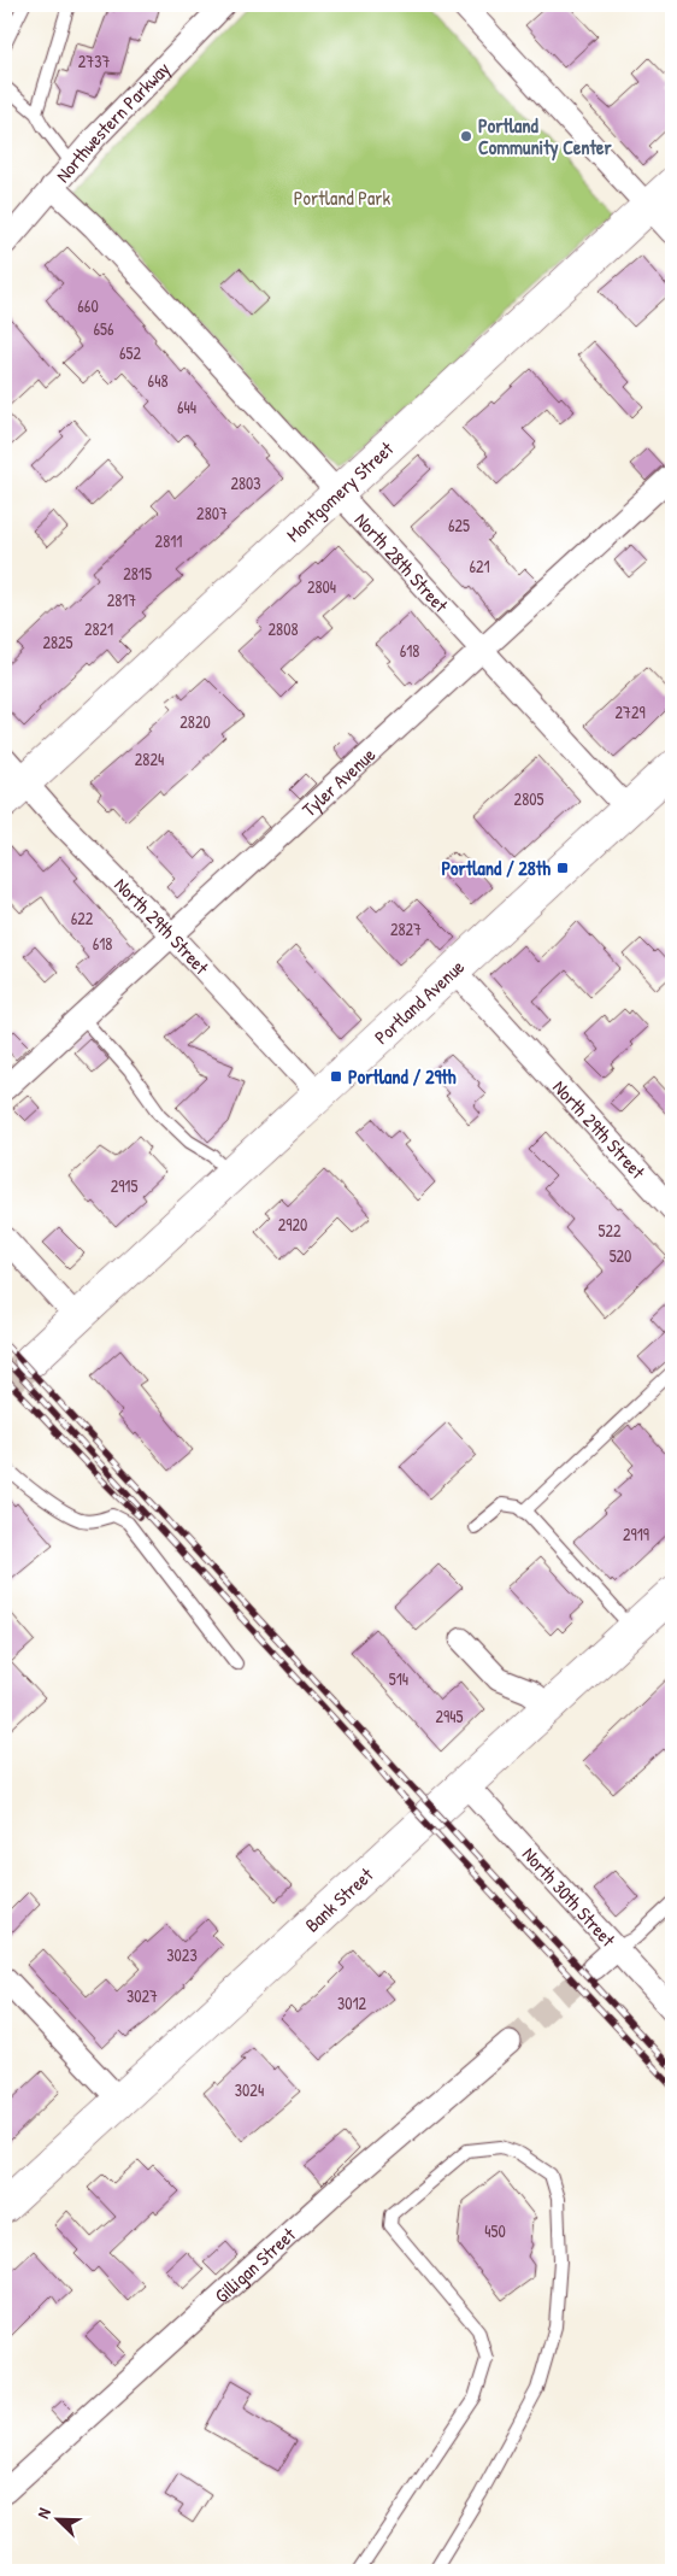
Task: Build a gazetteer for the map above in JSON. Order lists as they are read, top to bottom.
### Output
{
  "streets": {
    "street": [
      "Northwestern Parkway",
      "Montgomery Street",
      "North 28th Street",
      "Tyler Avenue",
      "North 29th Street",
      "Portland Avenue",
      "North 30th Street",
      "Bank Street",
      "Gilligan Street"
    ]
  },
  "crossings": [
    ["Northwestern Parkway", "North 28th Street"],
    ["Montgomery Street", "North 28th Street"],
    ["Montgomery Street", "North 29th Street"],
    ["North 28th Street", "Tyler Avenue"],
    ["North 28th Street", "Portland Avenue"],
    ["Tyler Avenue", "North 29th Street"],
    ["North 29th Street", "Portland Avenue"],
    ["North 30th Street", "Bank Street"]
  ],
  "parks": ["Portland Park"],
  "places": {
    "other": ["Portland Community Center"],
    "transit": ["Portland / 28th", "Portland / 29th"]
  },
  "house_numbers": [
    "2737",
    "660",
    "656",
    "652",
    "648",
    "644",
    "2803",
    "2807",
    "625",
    "2811",
    "621",
    "2815",
    "2804",
    "2817",
    "2821",
    "2808",
    "2825",
    "618",
    "2729",
    "2820",
    "2824",
    "2805",
    "622",
    "2827",
    "618",
    "2915",
    "2920",
    "522",
    "520",
    "2919",
    "514",
    "2945",
    "3023",
    "3027",
    "3012",
    "3024",
    "450"
  ],
  "north": "top left"
}
